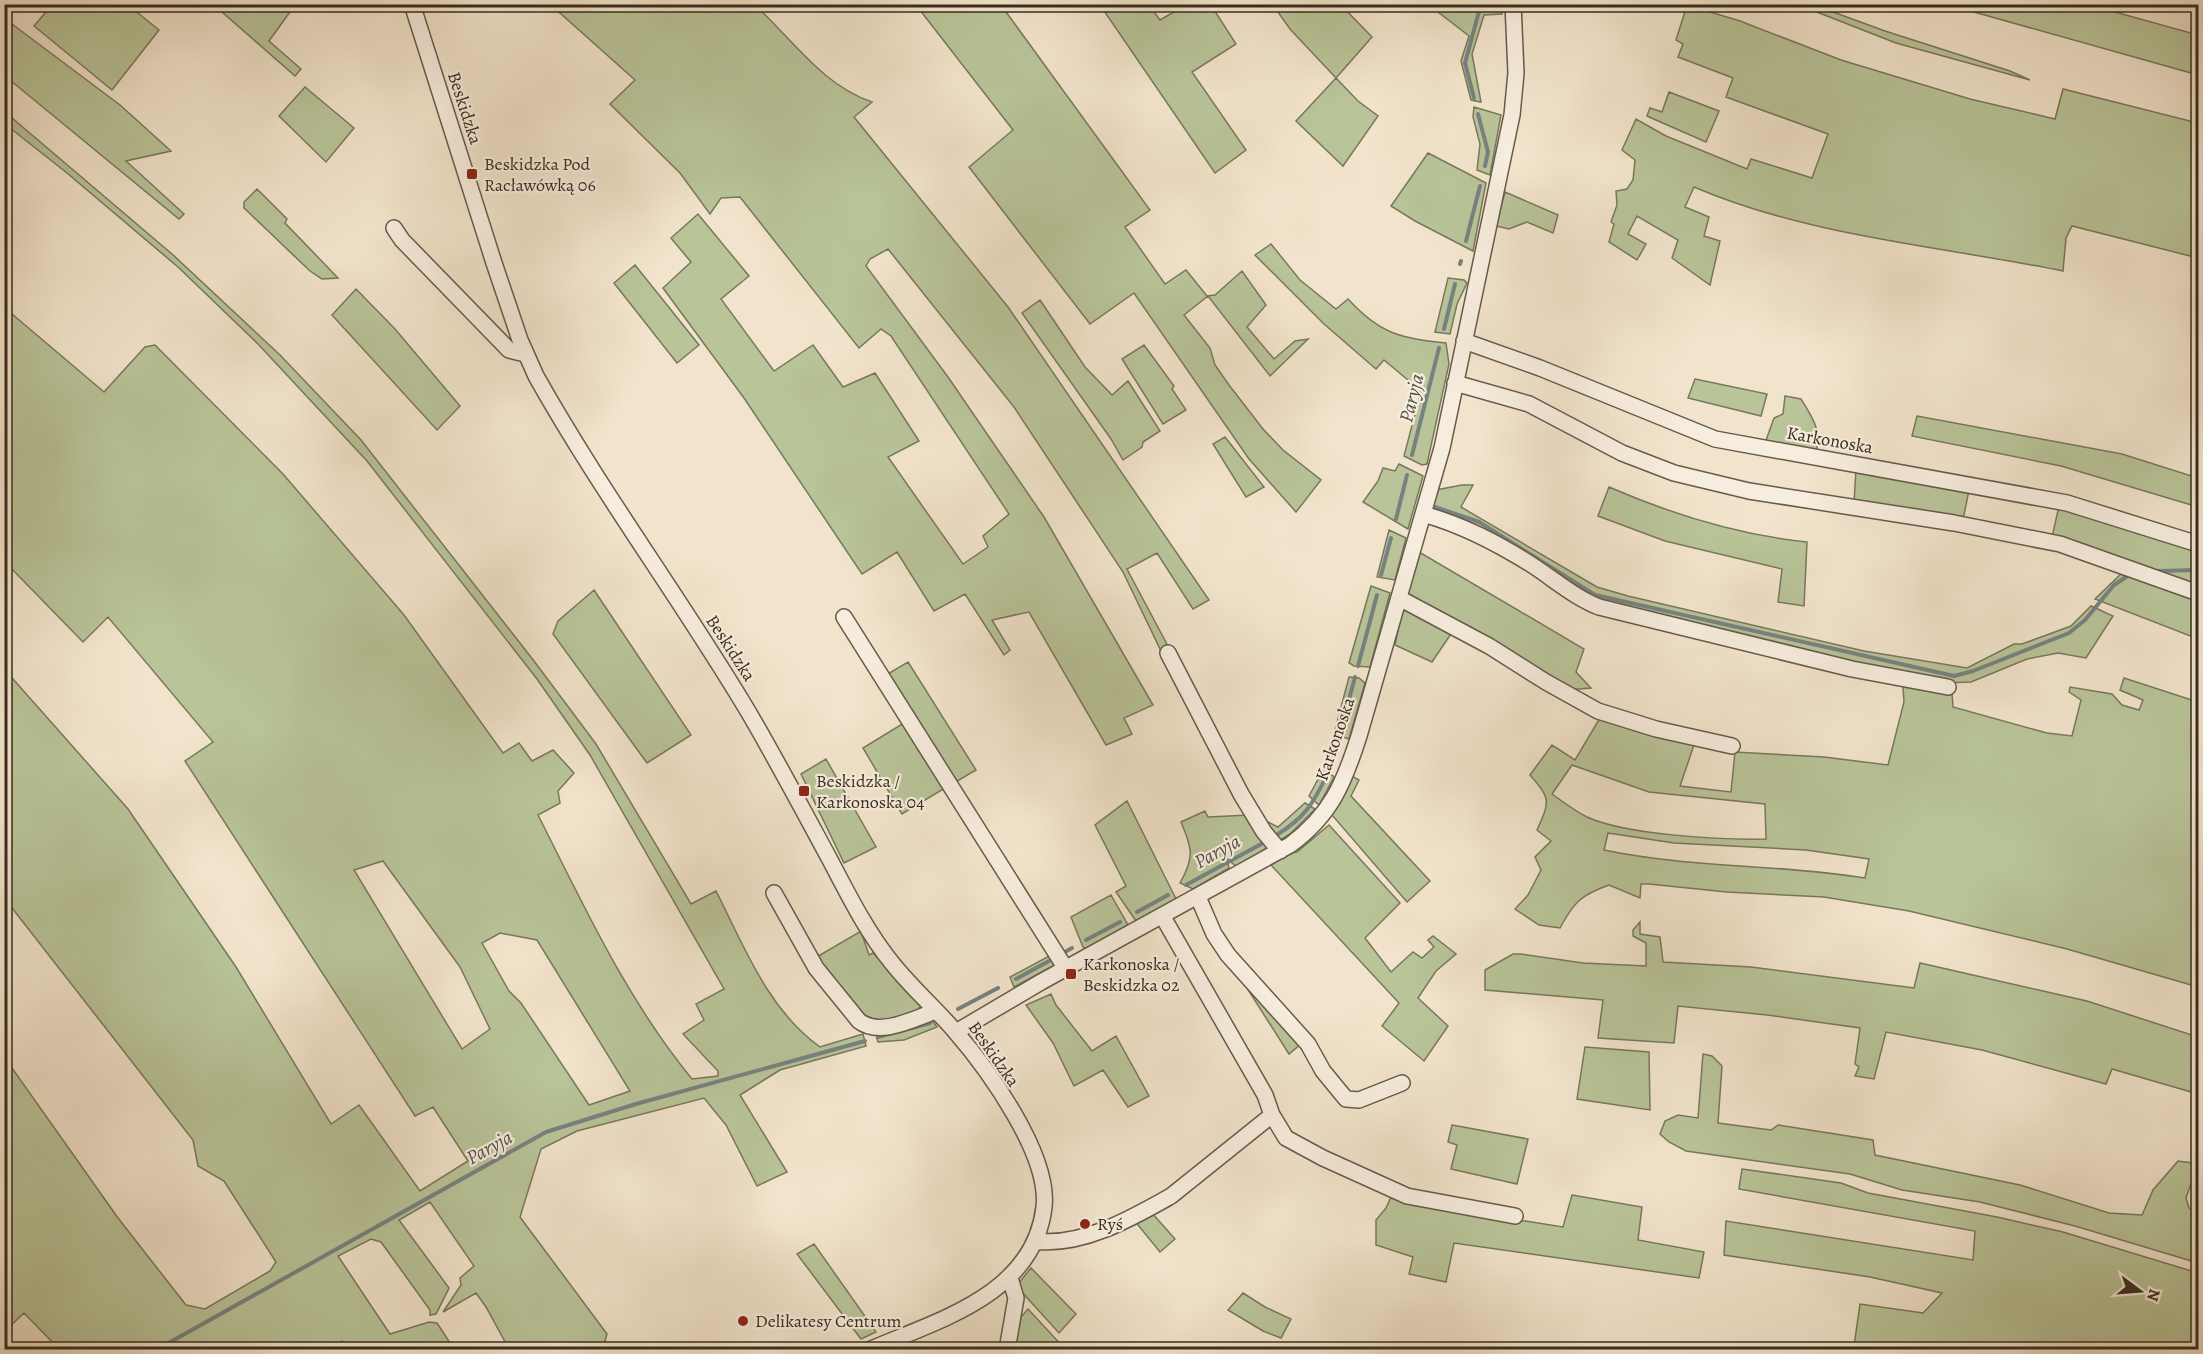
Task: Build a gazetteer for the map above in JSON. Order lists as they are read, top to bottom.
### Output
{
  "streets": {
    "street": ["Beskidzka", "Karkonoska"]
  },
  "crossings": [
    ["Beskidzka", "Karkonoska"]
  ],
  "water": ["Paryja"],
  "places": {
    "transit": ["Beskidzka Pod Racławówką 06", "Beskidzka / Karkonoska 04", "Karkonoska / Beskidzka 02"],
    "other": ["Ryś", "Delikatesy Centrum"]
  },
  "north": "right"
}
